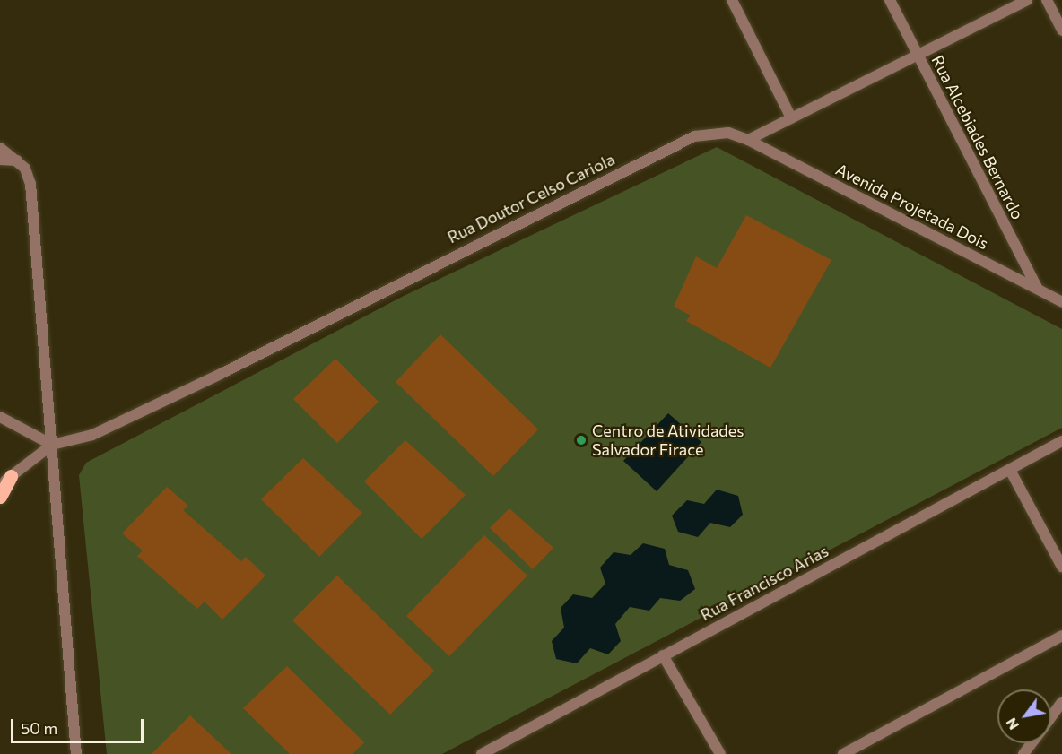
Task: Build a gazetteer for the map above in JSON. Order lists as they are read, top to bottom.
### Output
{
  "streets": {
    "street": [
      "Rua Alcebiades Bernardo",
      "Rua Doutor Celso Cariola",
      "Avenida Projetada Dois",
      "Rua Francisco Arias"
    ]
  },
  "crossings": [
    ["Rua Alcebiades Bernardo", "Avenida Projetada Dois"],
    ["Rua Doutor Celso Cariola", "Avenida Projetada Dois"]
  ],
  "places": ["Centro de Atividades Salvador Firace"],
  "scale_bar": "50 m",
  "north": "bottom left"
}
